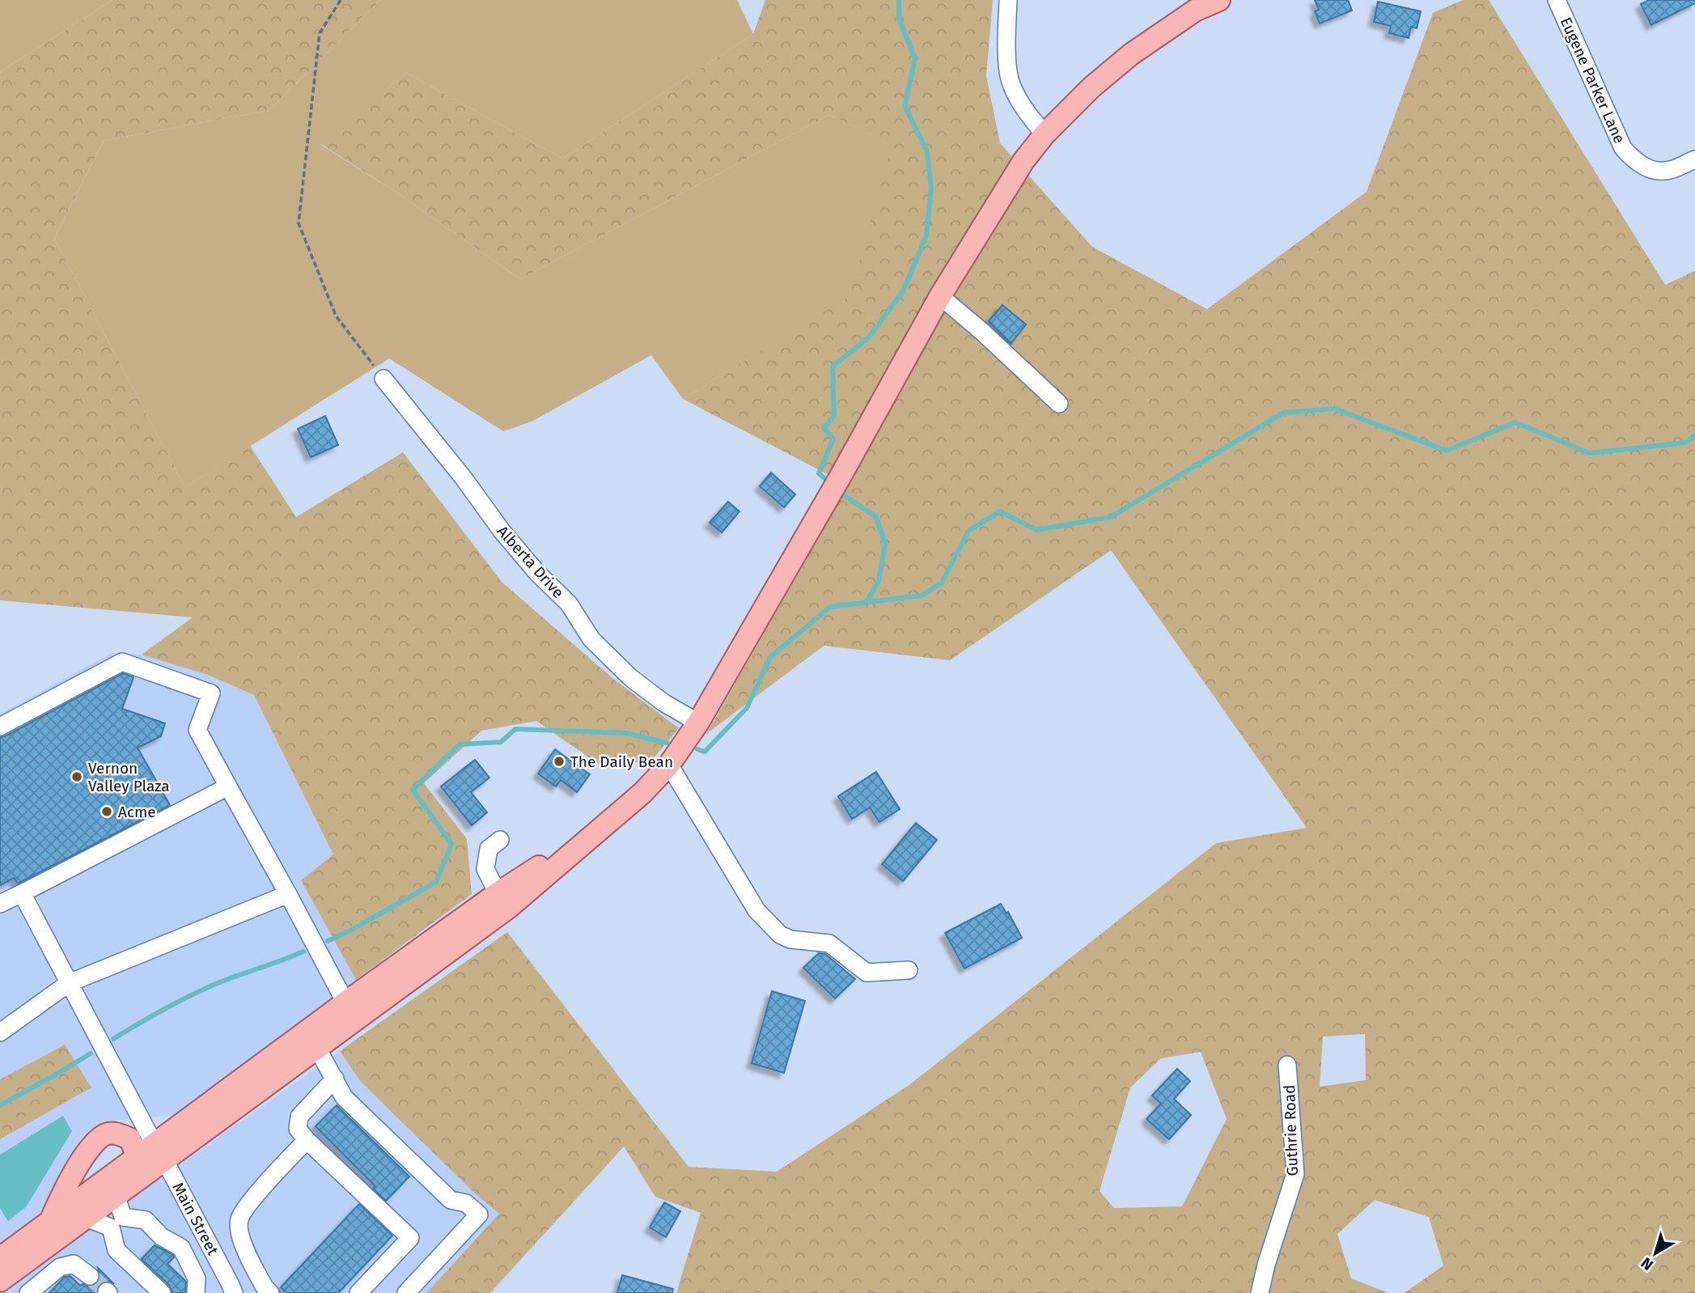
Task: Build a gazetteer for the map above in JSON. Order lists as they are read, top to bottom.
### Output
{
  "streets": {
    "street": [
      "Eugene Parker Lane",
      "Alberta Drive",
      "Guthrie Road",
      "Main Street"
    ]
  },
  "places": ["The Daily Bean", "Vernon Valley Plaza", "Acme"],
  "north": "bottom left"
}
